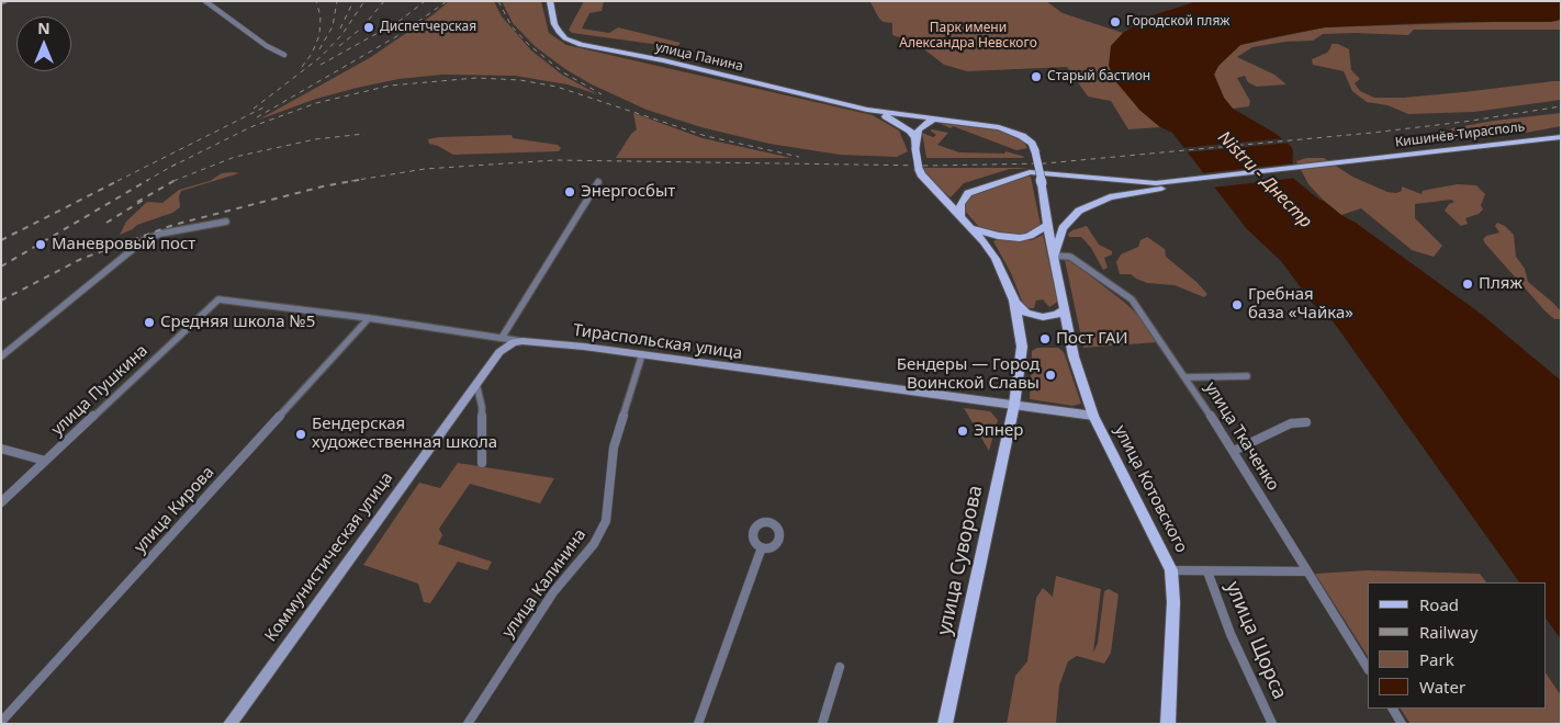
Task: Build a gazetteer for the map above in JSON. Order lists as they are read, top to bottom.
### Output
{
  "streets": {
    "main road": [
      "улица Панина",
      "Кишинёв-Тирасполь",
      "Тираспольская улица",
      "улица Котовского",
      "Коммунистическая улица",
      "улица Суворова"
    ],
    "street": [
      "улица Пушкина",
      "улица Ткаченко",
      "улица Кирова",
      "улица Калинина",
      "улица Щорса"
    ]
  },
  "crossings": [
    ["Тираспольская улица", "улица Пушкина"],
    ["Тираспольская улица", "улица Котовского"],
    ["Тираспольская улица", "улица Кирова"],
    ["Тираспольская улица", "Коммунистическая улица"],
    ["Тираспольская улица", "улица Суворова"],
    ["Тираспольская улица", "улица Калинина"]
  ],
  "water": ["Nistru - Днестр"],
  "parks": ["Парк имени Александра Невского"],
  "places": [
    "Городской пляж",
    "Диспетчерская",
    "Старый бастион",
    "Энергосбыт",
    "Маневровый пост",
    "Пляж",
    "Гребная база «Чайка»",
    "Средняя школа №5",
    "Пост ГАИ",
    "Бендеры — Город Воинской Славы",
    "Эпнер",
    "Бендерская художественная школа"
  ],
  "legend": [
    "Road",
    "Railway",
    "Park",
    "Water"
  ],
  "north": "top"
}
